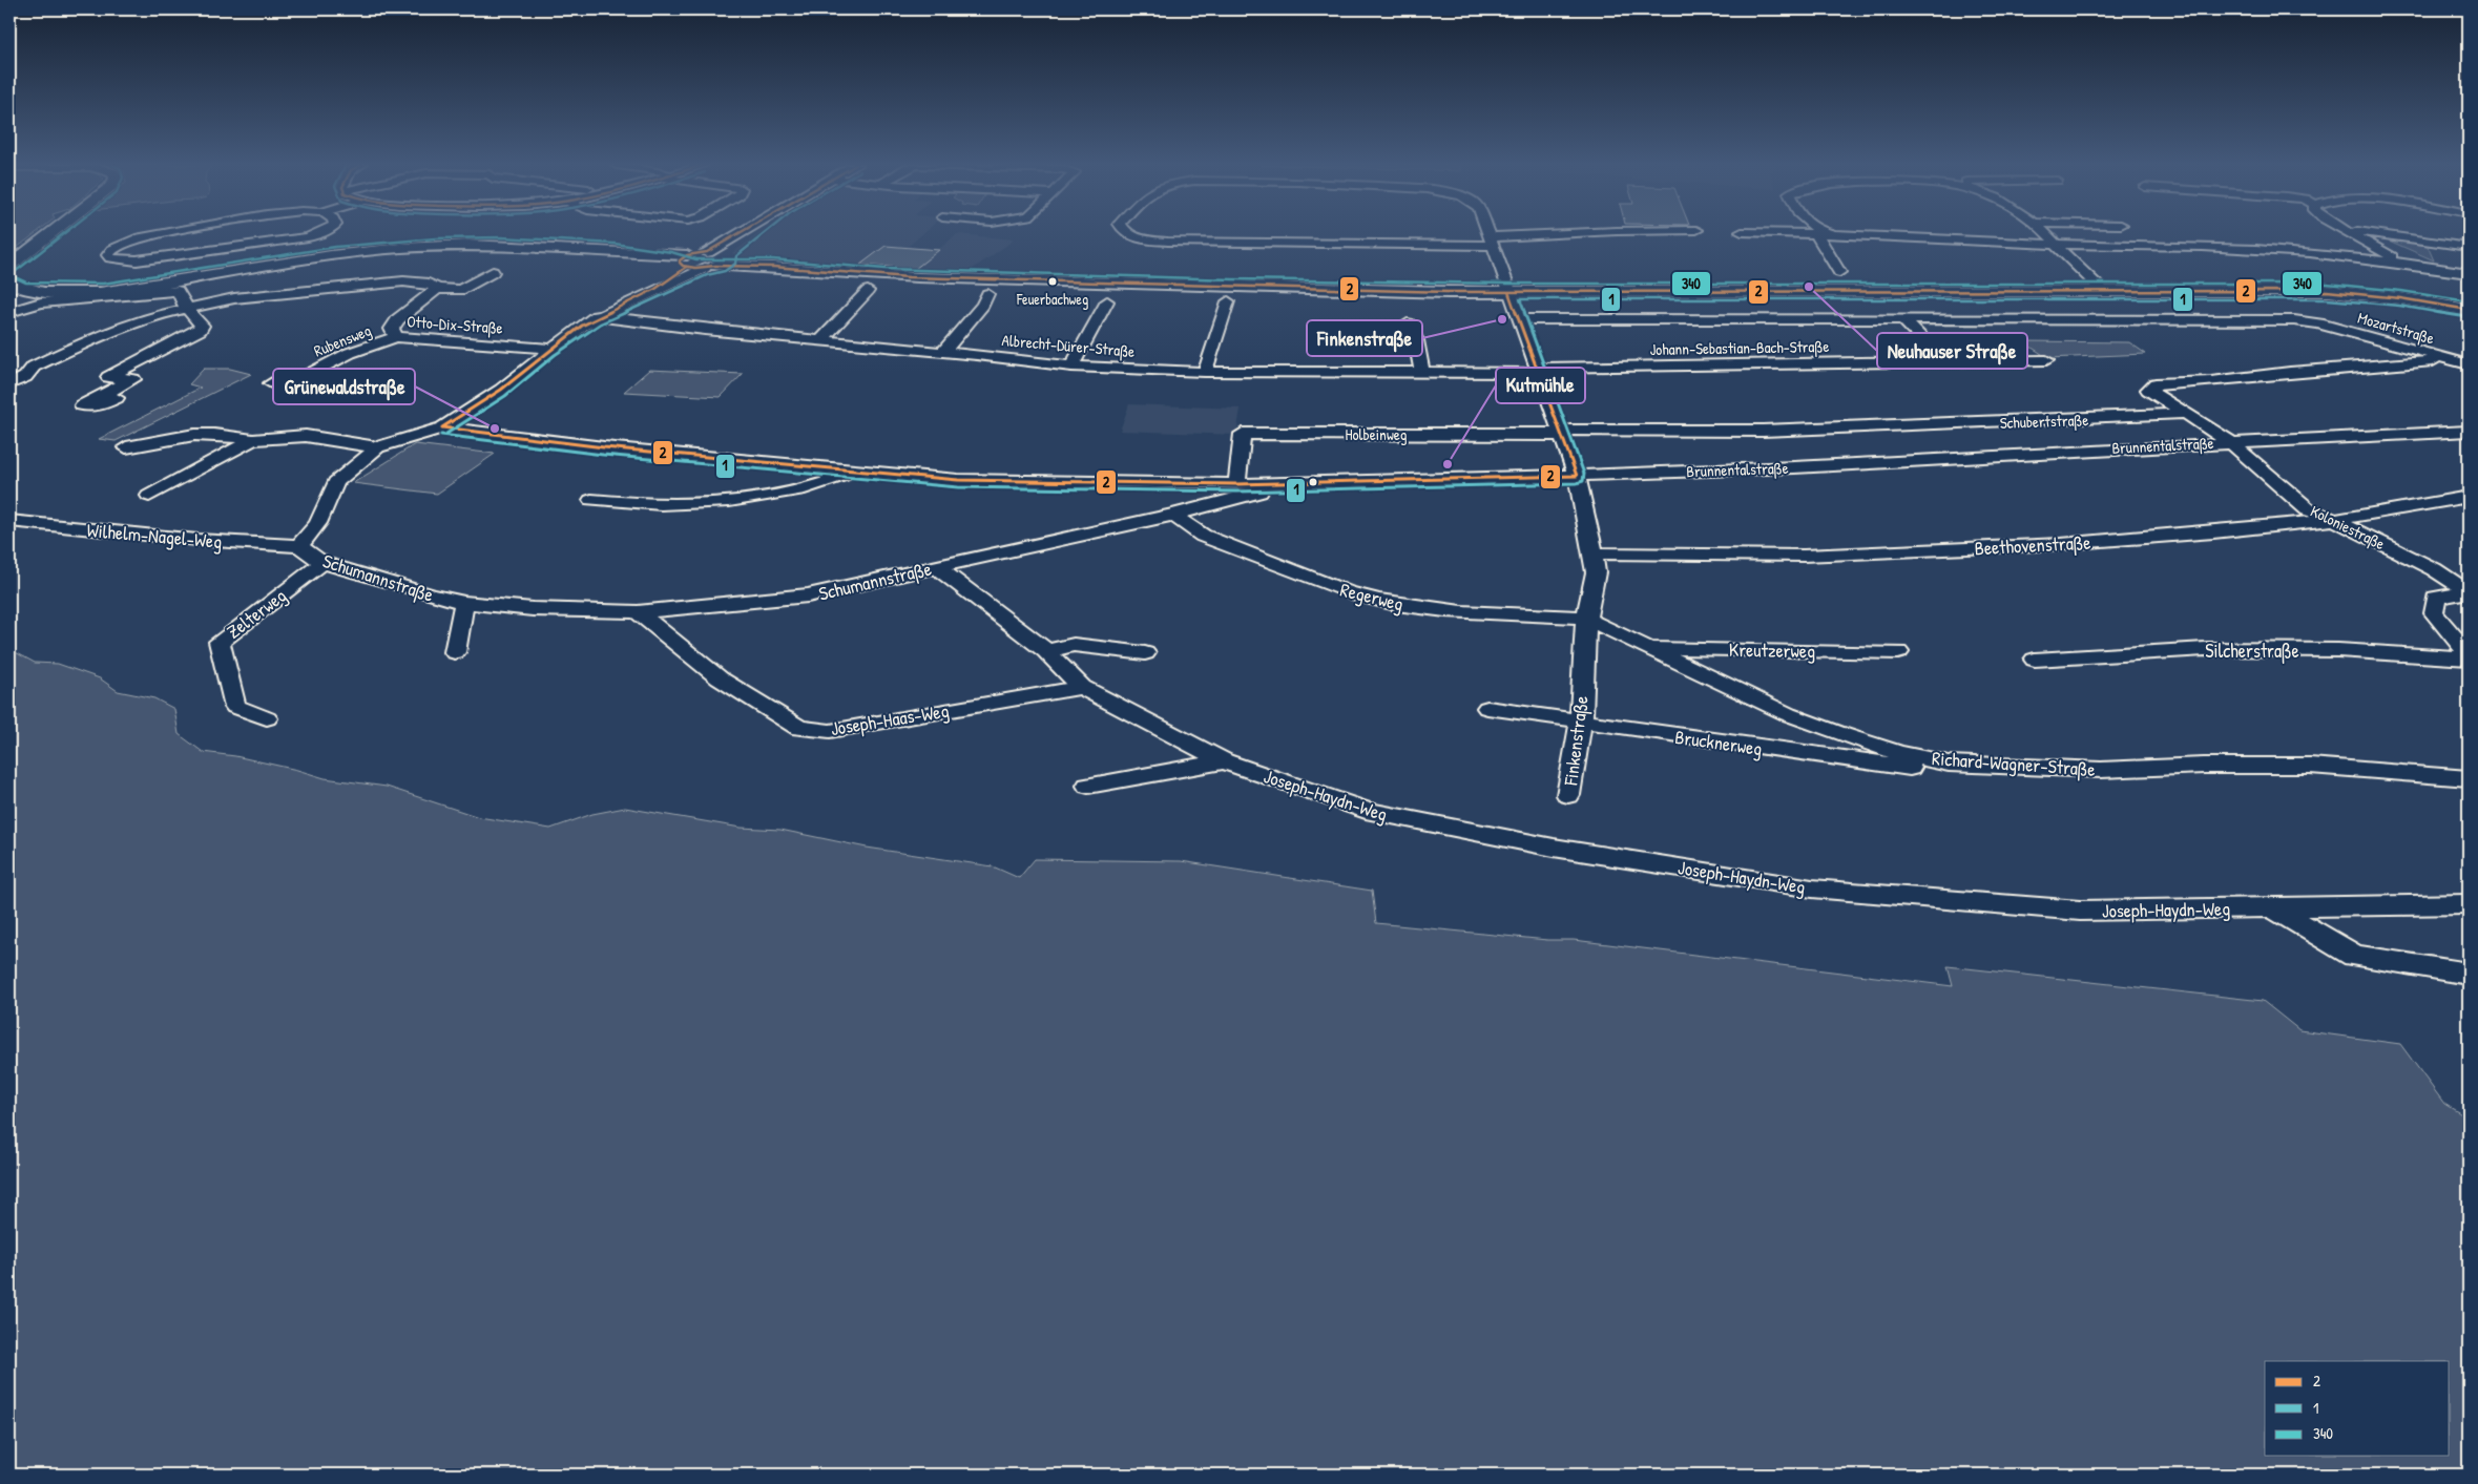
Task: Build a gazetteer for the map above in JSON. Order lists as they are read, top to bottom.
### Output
{
  "streets": {
    "street": [
      "Otto-Dix-Straße",
      "Mozartstraße",
      "Rubensweg",
      "Albrecht-Dürer-Straße",
      "Johann-Sebastian-Bach-Straße",
      "Schubertstraße",
      "Holbeinweg",
      "Brunnentalstraße",
      "Koloniestraße",
      "Wilhelm-Nagel-Weg",
      "Beethovenstraße",
      "Schumannstraße",
      "Regerweg",
      "Zelterweg",
      "Kreutzerweg",
      "Silcherstraße",
      "Joseph-Haas-Weg",
      "Finkenstraße",
      "Brucknerweg",
      "Richard-Wagner-Straße",
      "Joseph-Haydn-Weg"
    ]
  },
  "crossings": [
    ["Otto-Dix-Straße", "Rubensweg"],
    ["Mozartstraße", "Finkenstraße"],
    ["Albrecht-Dürer-Straße", "Johann-Sebastian-Bach-Straße"],
    ["Albrecht-Dürer-Straße", "Finkenstraße"],
    ["Johann-Sebastian-Bach-Straße", "Finkenstraße"],
    ["Schubertstraße", "Holbeinweg"],
    ["Schubertstraße", "Koloniestraße"],
    ["Schubertstraße", "Finkenstraße"],
    ["Holbeinweg", "Brunnentalstraße"],
    ["Holbeinweg", "Finkenstraße"],
    ["Brunnentalstraße", "Koloniestraße"],
    ["Brunnentalstraße", "Schumannstraße"],
    ["Brunnentalstraße", "Finkenstraße"],
    ["Koloniestraße", "Beethovenstraße"],
    ["Wilhelm-Nagel-Weg", "Schumannstraße"],
    ["Beethovenstraße", "Finkenstraße"],
    ["Schumannstraße", "Regerweg"],
    ["Schumannstraße", "Zelterweg"],
    ["Schumannstraße", "Joseph-Haas-Weg"],
    ["Schumannstraße", "Joseph-Haydn-Weg"],
    ["Regerweg", "Finkenstraße"],
    ["Regerweg", "Richard-Wagner-Straße"],
    ["Kreutzerweg", "Richard-Wagner-Straße"],
    ["Joseph-Haas-Weg", "Joseph-Haydn-Weg"],
    ["Finkenstraße", "Brucknerweg"],
    ["Finkenstraße", "Richard-Wagner-Straße"],
    ["Brucknerweg", "Richard-Wagner-Straße"]
  ],
  "places": [
    "Feuerbachweg",
    "Neuhauser Straße",
    "Finkenstraße",
    "Grünewaldstraße",
    "Kutmühle"
  ],
  "lines": ["transit line 2", "transit line 1", "transit line 340"],
  "legend": ["2", "1", "340"]
}
